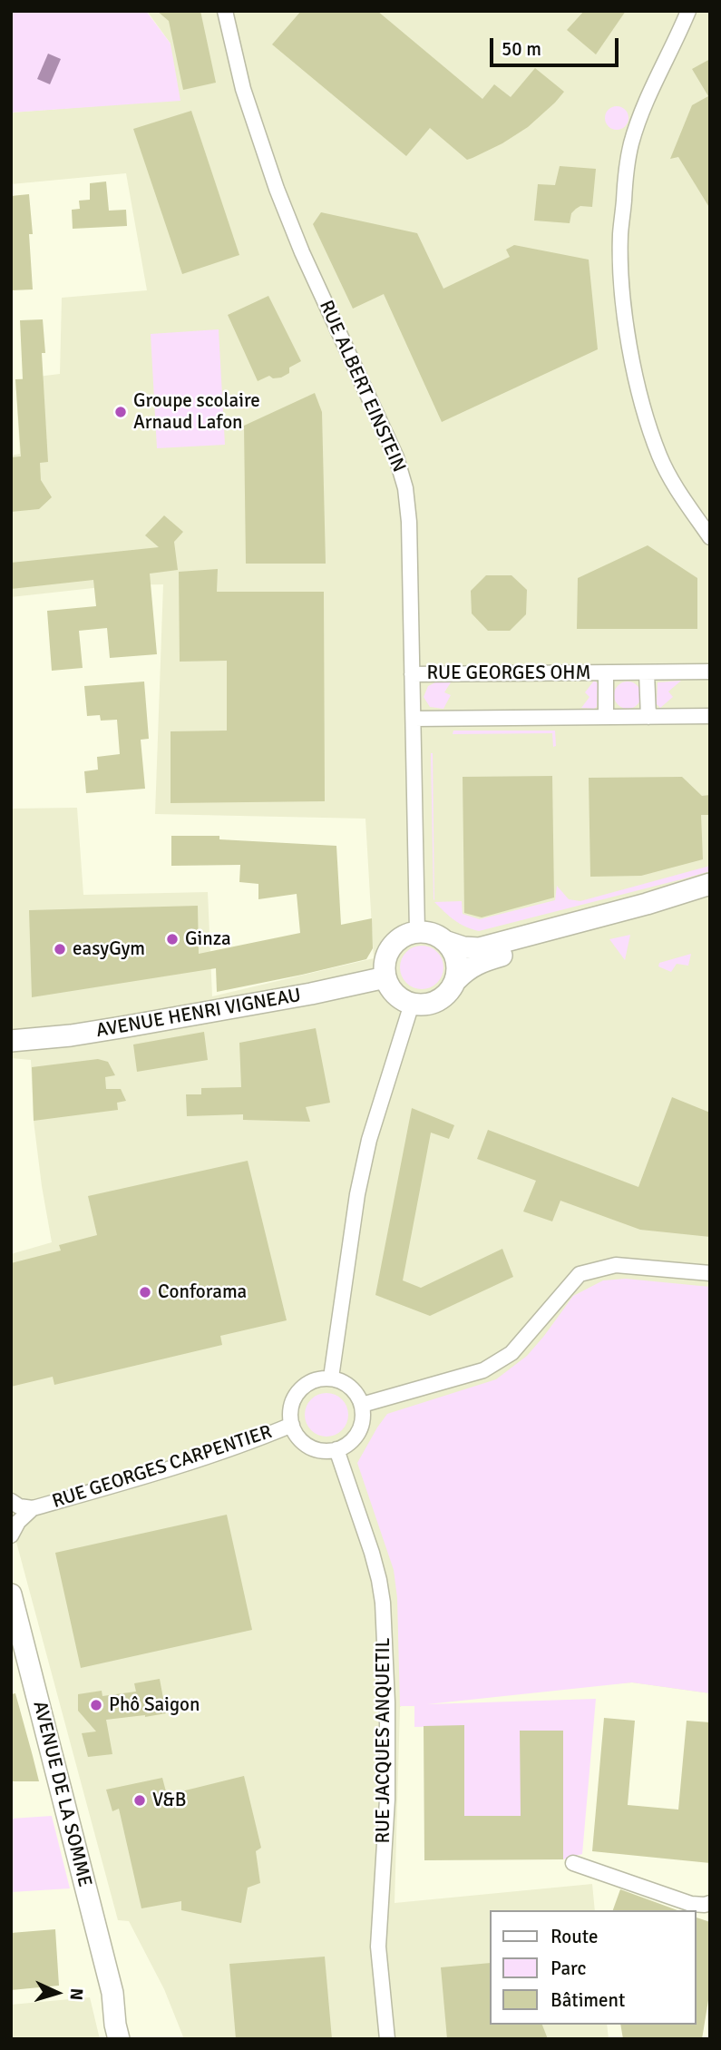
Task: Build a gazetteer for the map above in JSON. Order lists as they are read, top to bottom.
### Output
{
  "streets": {
    "street": [
      "RUE ALBERT EINSTEIN",
      "RUE GEORGES OHM",
      "AVENUE HENRI VIGNEAU",
      "RUE GEORGES CARPENTIER",
      "RUE JACQUES ANQUETIL",
      "AVENUE DE LA SOMME"
    ]
  },
  "crossings": [
    ["RUE ALBERT EINSTEIN", "RUE GEORGES OHM"],
    ["RUE ALBERT EINSTEIN", "AVENUE HENRI VIGNEAU"],
    ["RUE GEORGES CARPENTIER", "RUE JACQUES ANQUETIL"]
  ],
  "places": [
    "Groupe scolaire Arnaud Lafon",
    "Ginza",
    "easyGym",
    "Conforama",
    "Phô Saigon",
    "V&B"
  ],
  "legend": ["Route", "Parc", "Bâtiment"],
  "scale_bar": "50 m",
  "north": "right"
}
